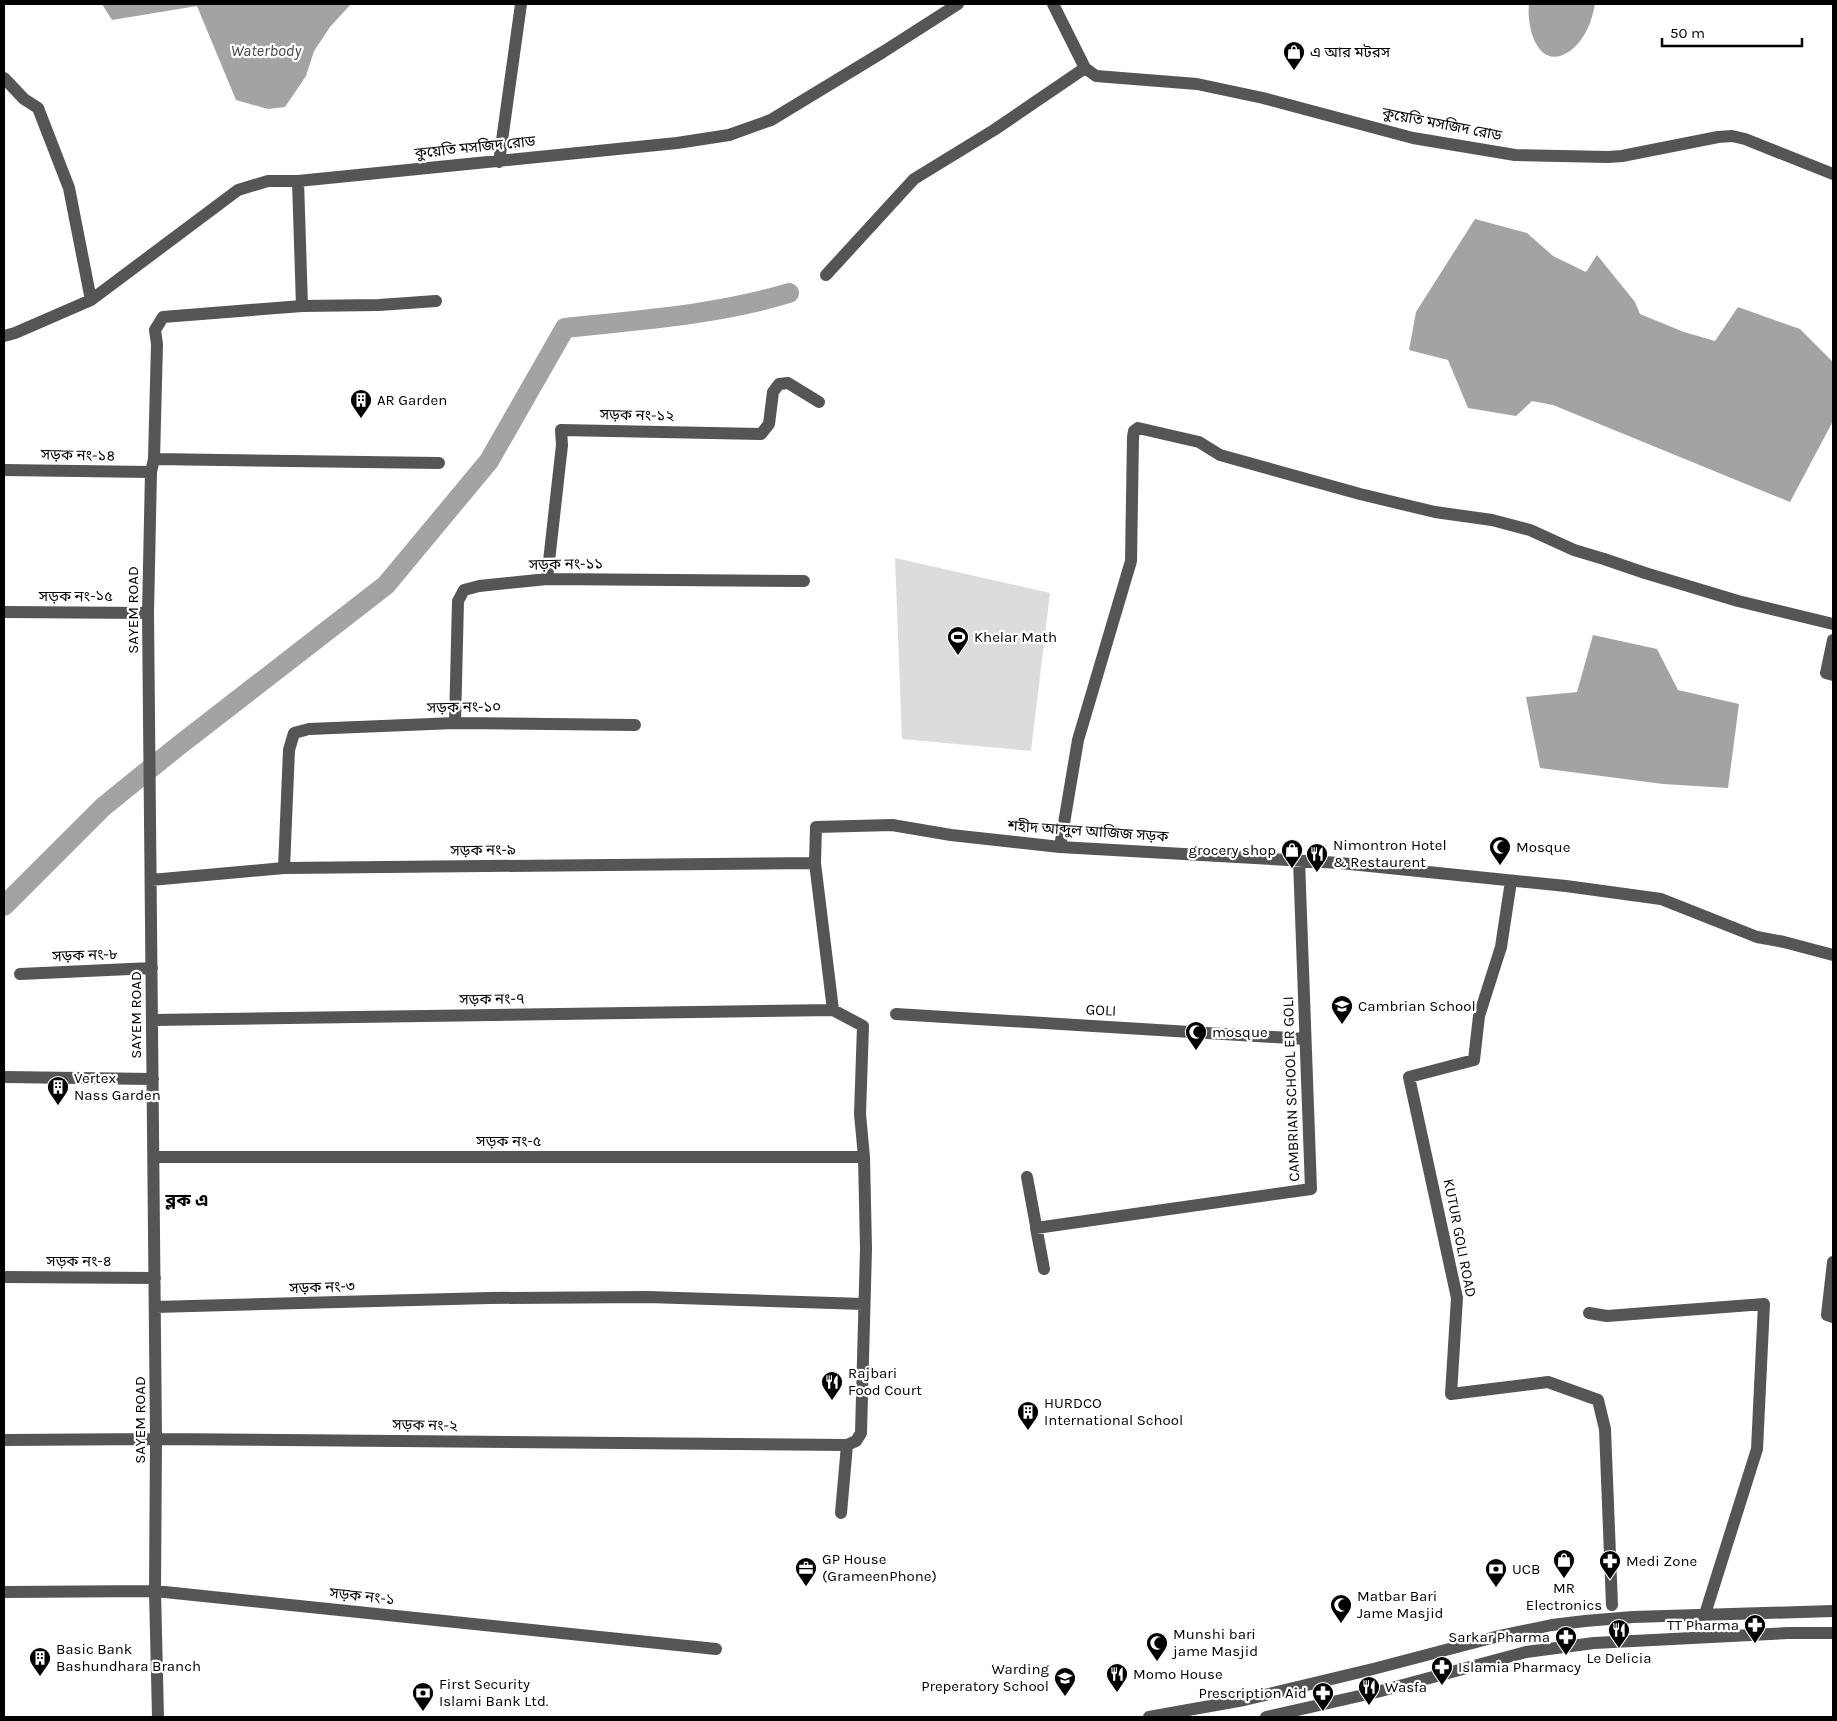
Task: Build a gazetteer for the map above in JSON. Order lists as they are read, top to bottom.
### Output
{
  "streets": {
    "street": [
      "কুয়েতি মসজিদ রোড",
      "সড়ক নং-১২",
      "সড়ক নং-১৪",
      "সড়ক নং-১১",
      "সড়ক নং-১৫",
      "SAYEM ROAD",
      "সড়ক নং-১০",
      "শহীদ আব্দুল আজিজ সড়ক",
      "সড়ক নং-৯",
      "সড়ক নং-৮",
      "সড়ক নং-৭",
      "GOLI",
      "CAMBRIAN SCHOOL ER GOLI",
      "সড়ক নং-৫",
      "KUTUR GOLI ROAD",
      "সড়ক নং-৪",
      "সড়ক নং-৩",
      "সড়ক নং-২",
      "সড়ক নং-১"
    ]
  },
  "crossings": [
    ["সড়ক নং-১২", "সড়ক নং-১১"],
    ["সড়ক নং-১৪", "SAYEM ROAD"],
    ["সড়ক নং-১১", "সড়ক নং-১০"],
    ["সড়ক নং-১৫", "SAYEM ROAD"],
    ["SAYEM ROAD", "সড়ক নং-৯"],
    ["SAYEM ROAD", "সড়ক নং-৮"],
    ["SAYEM ROAD", "সড়ক নং-৭"],
    ["SAYEM ROAD", "সড়ক নং-৫"],
    ["SAYEM ROAD", "সড়ক নং-৪"],
    ["SAYEM ROAD", "সড়ক নং-৩"],
    ["SAYEM ROAD", "সড়ক নং-২"],
    ["SAYEM ROAD", "সড়ক নং-১"],
    ["সড়ক নং-১০", "সড়ক নং-৯"],
    ["শহীদ আব্দুল আজিজ সড়ক", "সড়ক নং-৯"],
    ["শহীদ আব্দুল আজিজ সড়ক", "CAMBRIAN SCHOOL ER GOLI"],
    ["শহীদ আব্দুল আজিজ সড়ক", "KUTUR GOLI ROAD"],
    ["GOLI", "CAMBRIAN SCHOOL ER GOLI"]
  ],
  "districts": ["ব্লক এ"],
  "water": ["Waterbody"],
  "places": {
    "shop": ["এ আর মটরস", "grocery shop", "MR Electronics"],
    "building": [
      "AR Garden",
      "Vertex Nass Garden",
      "HURDCO International School",
      "Basic Bank Bashundhara Branch"
    ],
    "sports": ["Khelar Math"],
    "mosque": [
      "Mosque",
      "mosque",
      "Matbar Bari Jame Masjid",
      "Munshi bari jame Masjid"
    ],
    "restaurant": [
      "Nimontron Hotel & Restaurent",
      "Rajbari Food Court",
      "Le Delicia",
      "Momo House",
      "Wasfa"
    ],
    "school or university": ["Cambrian School", "Warding Preperatory School"],
    "pharmacy": [
      "Medi Zone",
      "TT Pharma",
      "Sarkar Pharma",
      "Islamia Pharmacy",
      "Prescription Aid"
    ],
    "office": ["GP House (GrameenPhone)"],
    "bank": ["UCB", "First Security Islami Bank Ltd."]
  },
  "scale_bar": "50 m"
}
